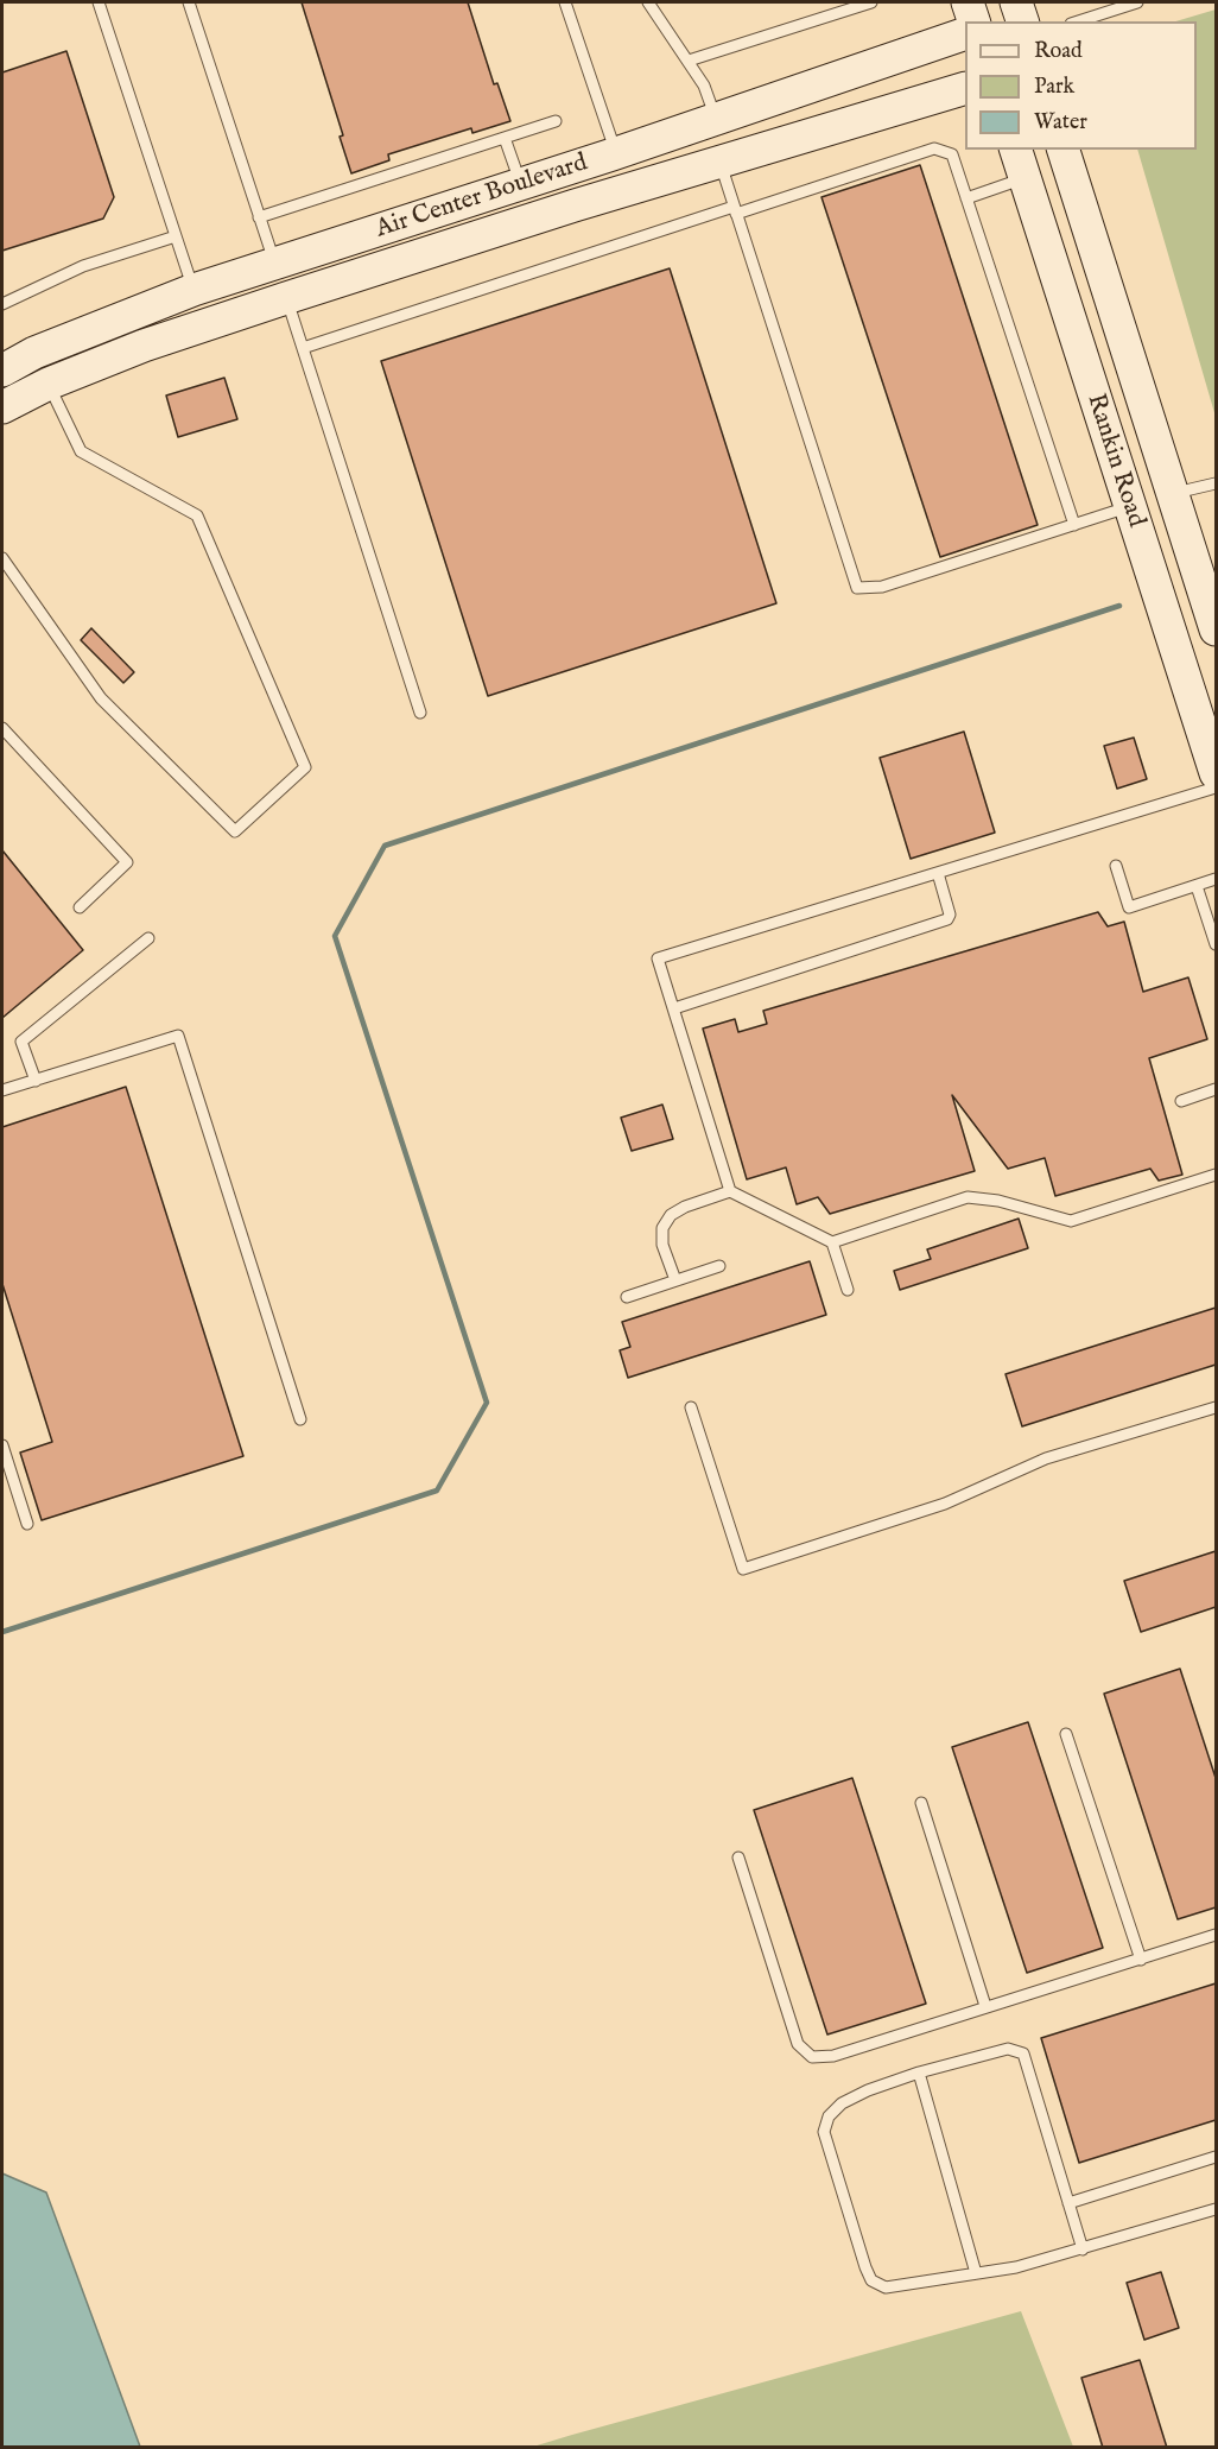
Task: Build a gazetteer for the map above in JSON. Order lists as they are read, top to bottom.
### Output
{
  "streets": {
    "street": ["Air Center Boulevard", "Rankin Road"]
  },
  "legend": ["Road", "Park", "Water"]
}
